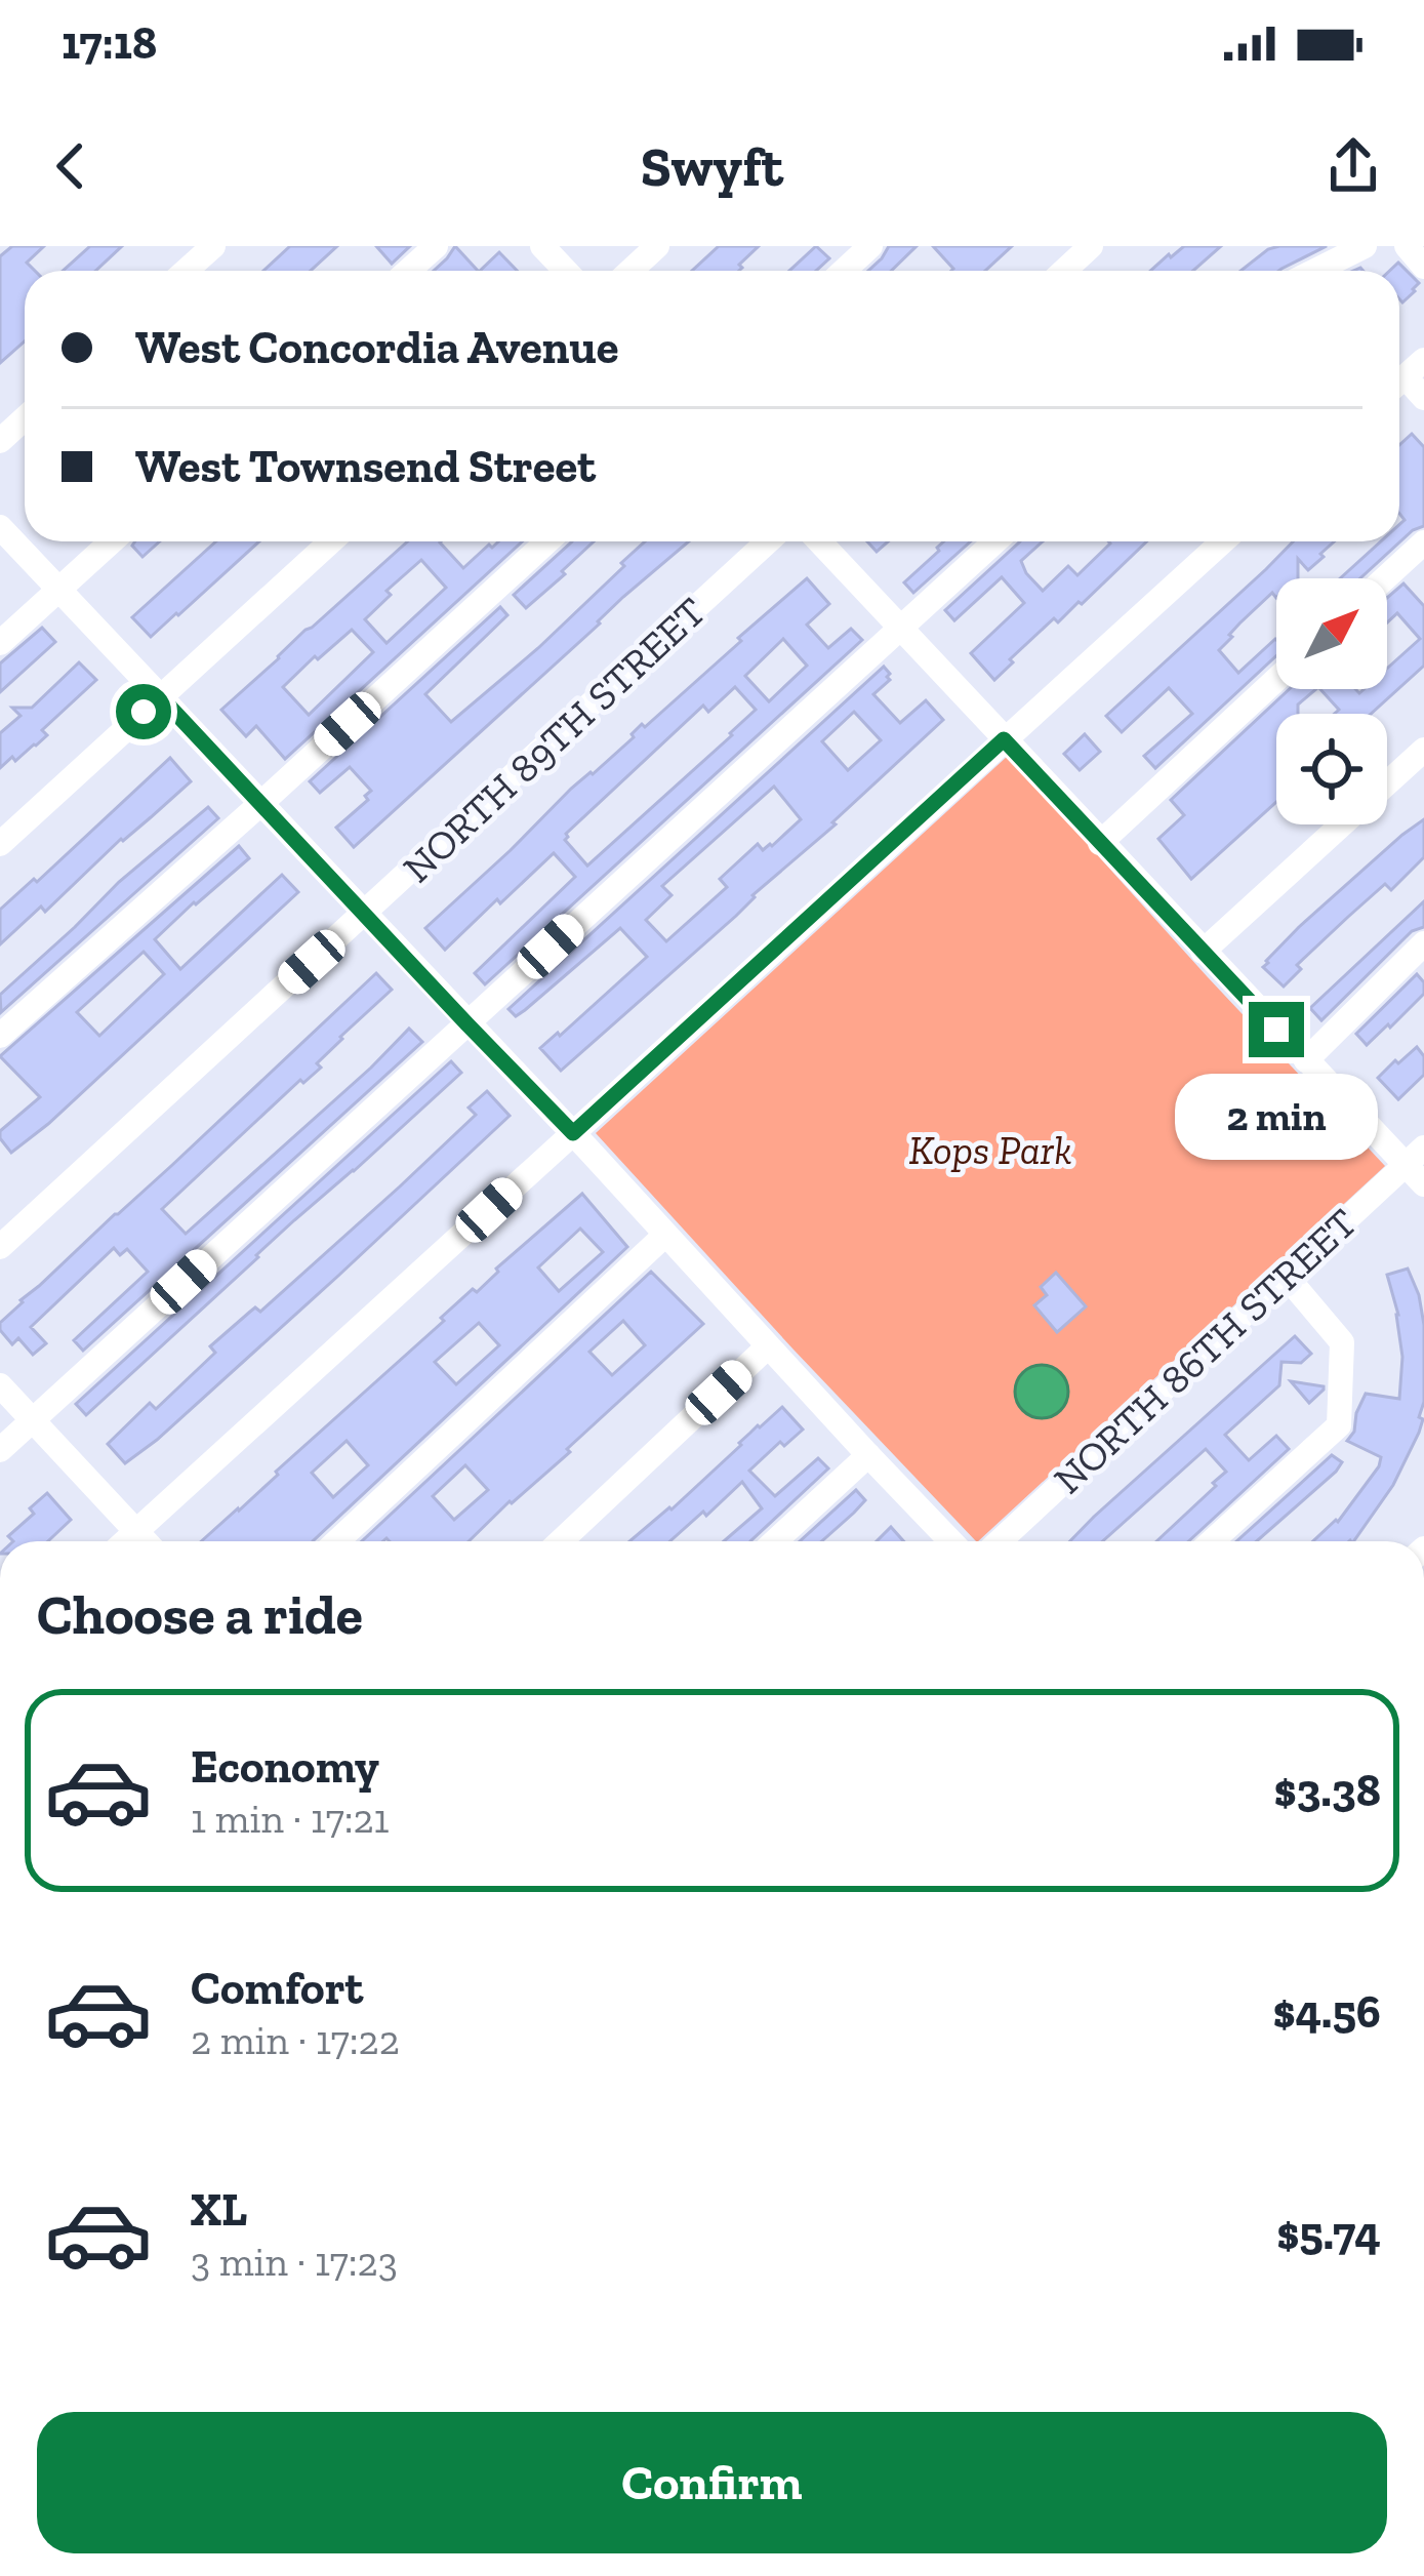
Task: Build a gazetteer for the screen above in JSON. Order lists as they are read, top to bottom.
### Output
{
  "streets": {
    "street": ["NORTH 89TH STREET", "NORTH 86TH STREET"]
  },
  "parks": ["Kops Park"],
  "north": "top right",
  "page": {
    "status": "17:18",
    "header": "Swyft",
    "banner": ["West Concordia Avenue", "West Townsend Street"],
    "bubble": "2 min",
    "heading": "Choose a ride",
    "list": [
      {
        "name": "Economy",
        "note": "1 min · 17:21",
        "value": "$3.38"
      },
      {
        "name": "Comfort",
        "note": "2 min · 17:22",
        "value": "$4.56"
      },
      {
        "name": "XL",
        "note": "3 min · 17:23",
        "value": "$5.74"
      }
    ],
    "buttons": "Confirm"
  }
}
